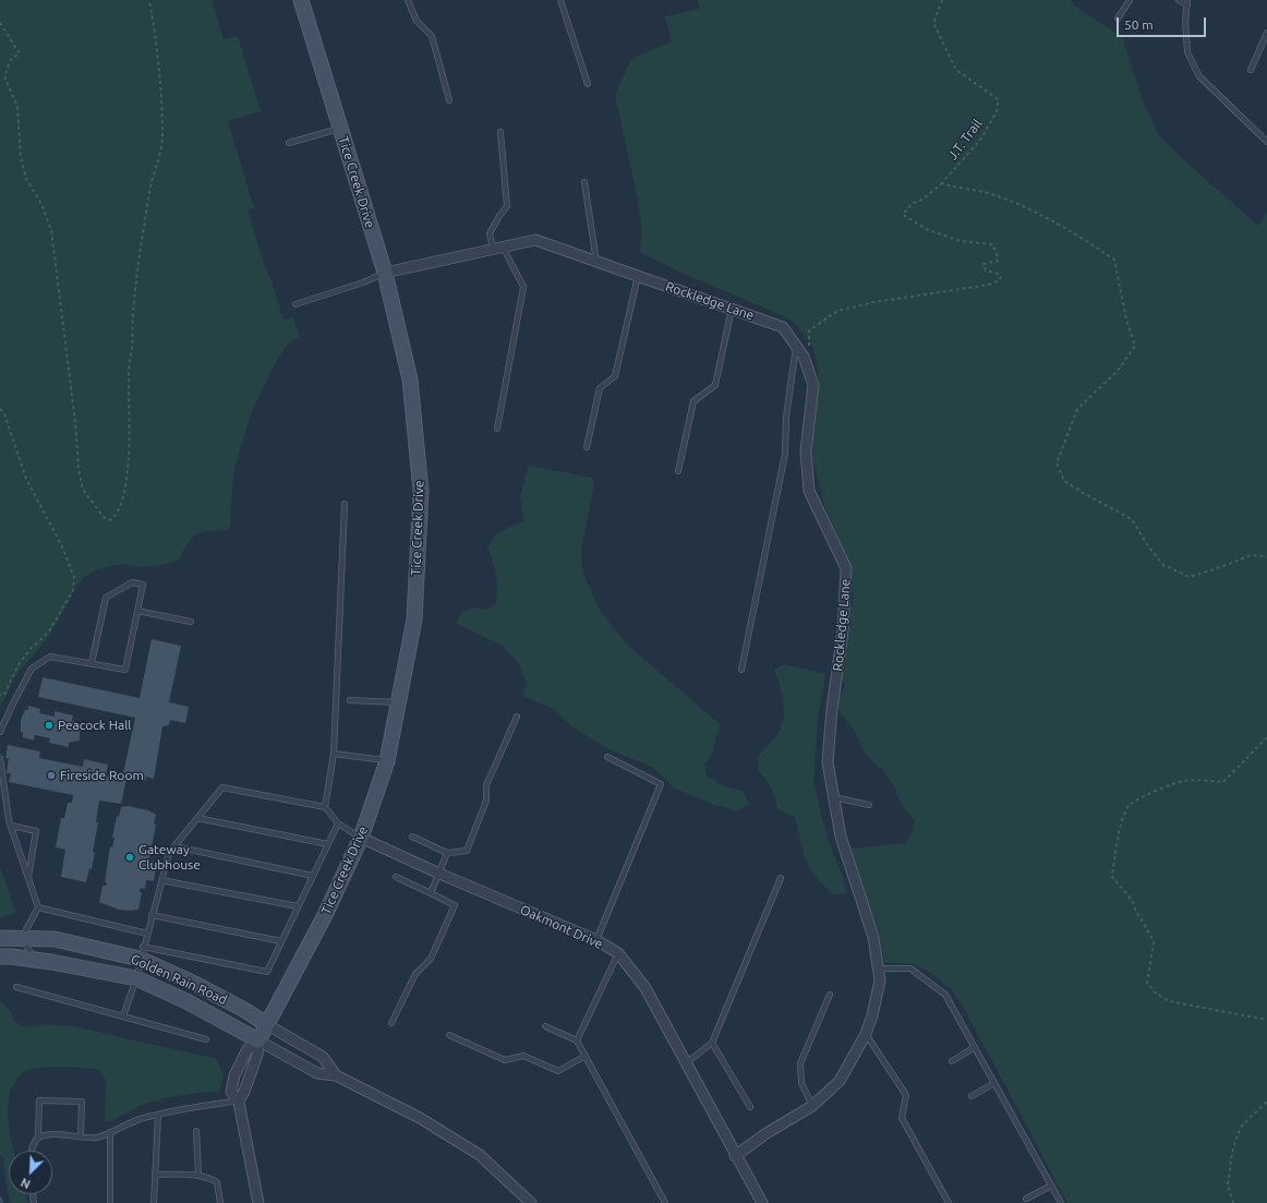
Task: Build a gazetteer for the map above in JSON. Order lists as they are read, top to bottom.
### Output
{
  "streets": {
    "street": [
      "Tice Creek Drive",
      "Rockledge Lane",
      "Oakmont Drive",
      "Golden Rain Road"
    ],
    "path": ["J.T. Trail"]
  },
  "crossings": [
    ["Tice Creek Drive", "Rockledge Lane"],
    ["Tice Creek Drive", "Oakmont Drive"],
    ["Tice Creek Drive", "Golden Rain Road"],
    ["Rockledge Lane", "Oakmont Drive"]
  ],
  "places": ["Peacock Hall", "Fireside Room", "Gateway Clubhouse"],
  "scale_bar": "50 m",
  "north": "bottom left"
}
